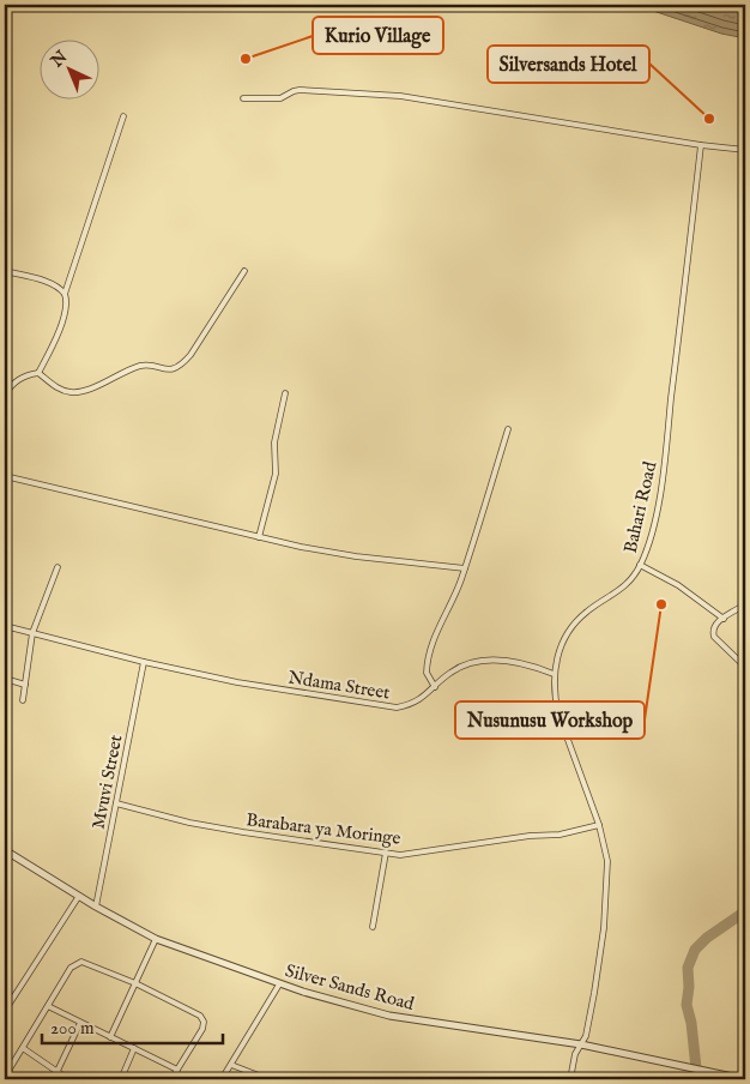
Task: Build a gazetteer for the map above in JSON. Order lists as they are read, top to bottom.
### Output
{
  "streets": {
    "street": [
      "Bahari Road",
      "Ndama Street",
      "Mvuvi Street",
      "Barabara ya Moringe",
      "Silver Sands Road"
    ]
  },
  "crossings": [
    ["Bahari Road", "Ndama Street"],
    ["Bahari Road", "Barabara ya Moringe"],
    ["Bahari Road", "Silver Sands Road"],
    ["Ndama Street", "Mvuvi Street"],
    ["Mvuvi Street", "Barabara ya Moringe"],
    ["Mvuvi Street", "Silver Sands Road"]
  ],
  "places": ["Kurio Village", "Silversands Hotel", "Nusunusu Workshop"],
  "scale_bar": "200 m",
  "north": "top left"
}
